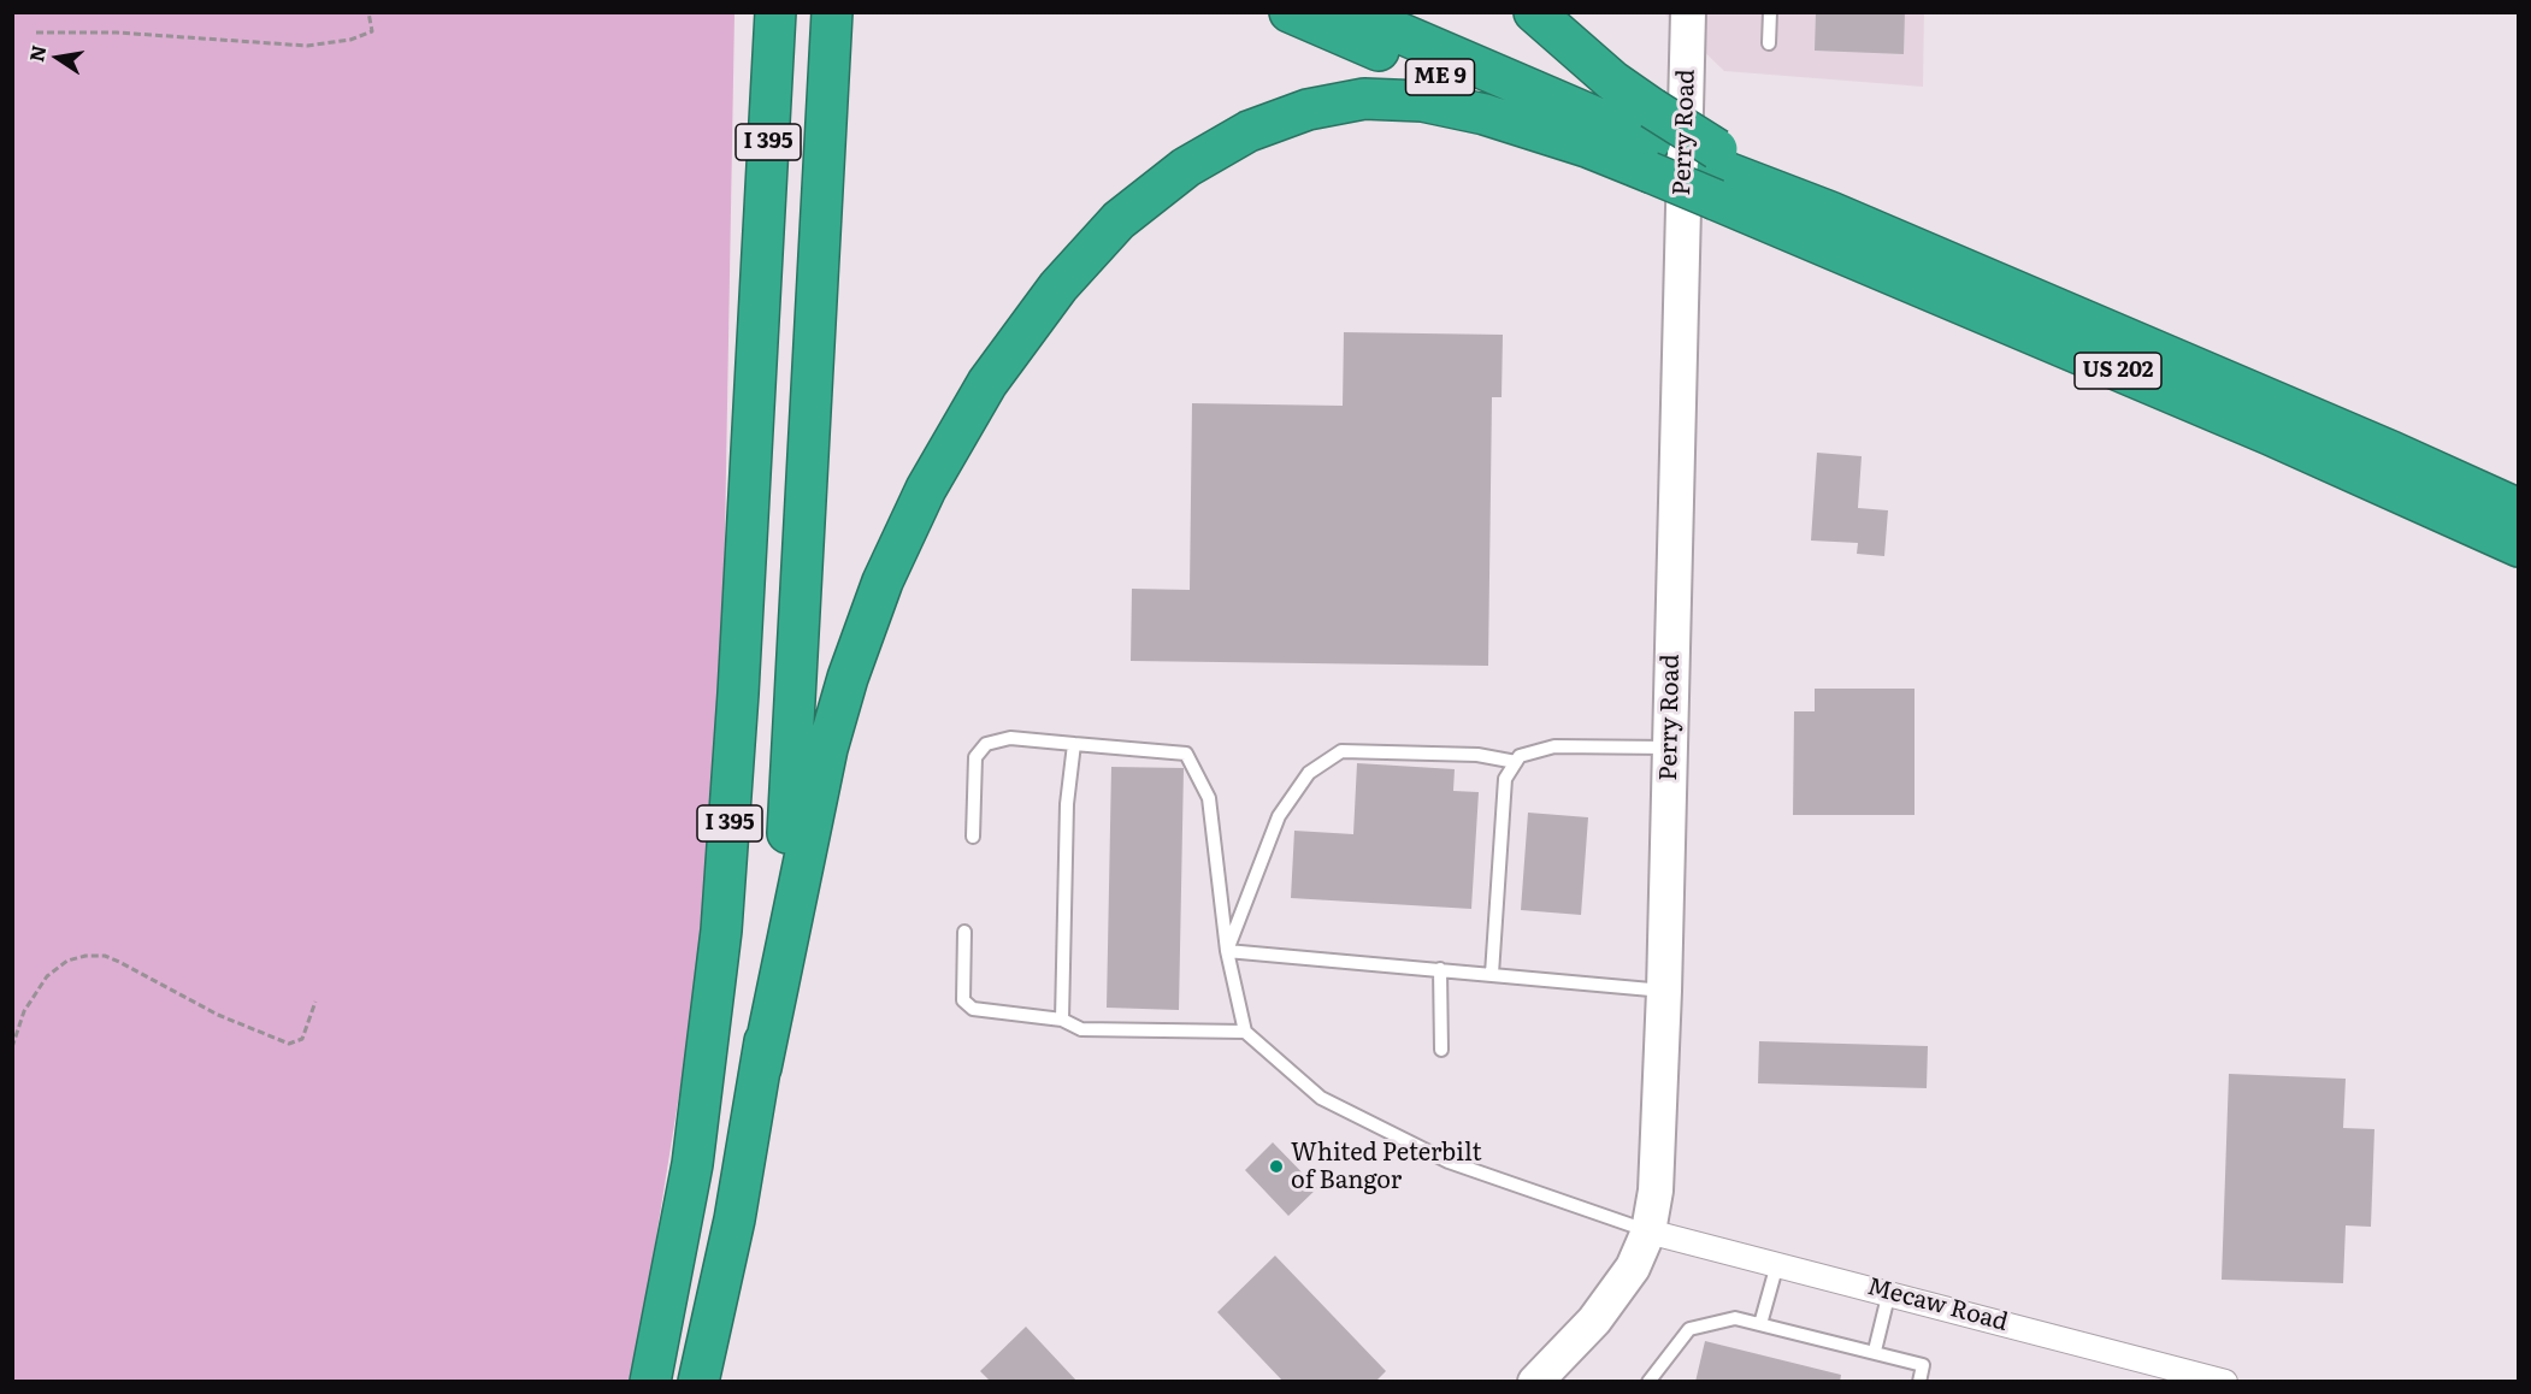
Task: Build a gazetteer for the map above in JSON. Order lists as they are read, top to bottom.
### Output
{
  "streets": {
    "highway": ["ME 9", "I 395", "US 202"],
    "street": ["Perry Road", "Mecaw Road"]
  },
  "crossings": [
    ["ME 9", "US 202"],
    ["Perry Road", "Mecaw Road"]
  ],
  "places": ["Whited Peterbilt of Bangor"],
  "north": "left"
}
